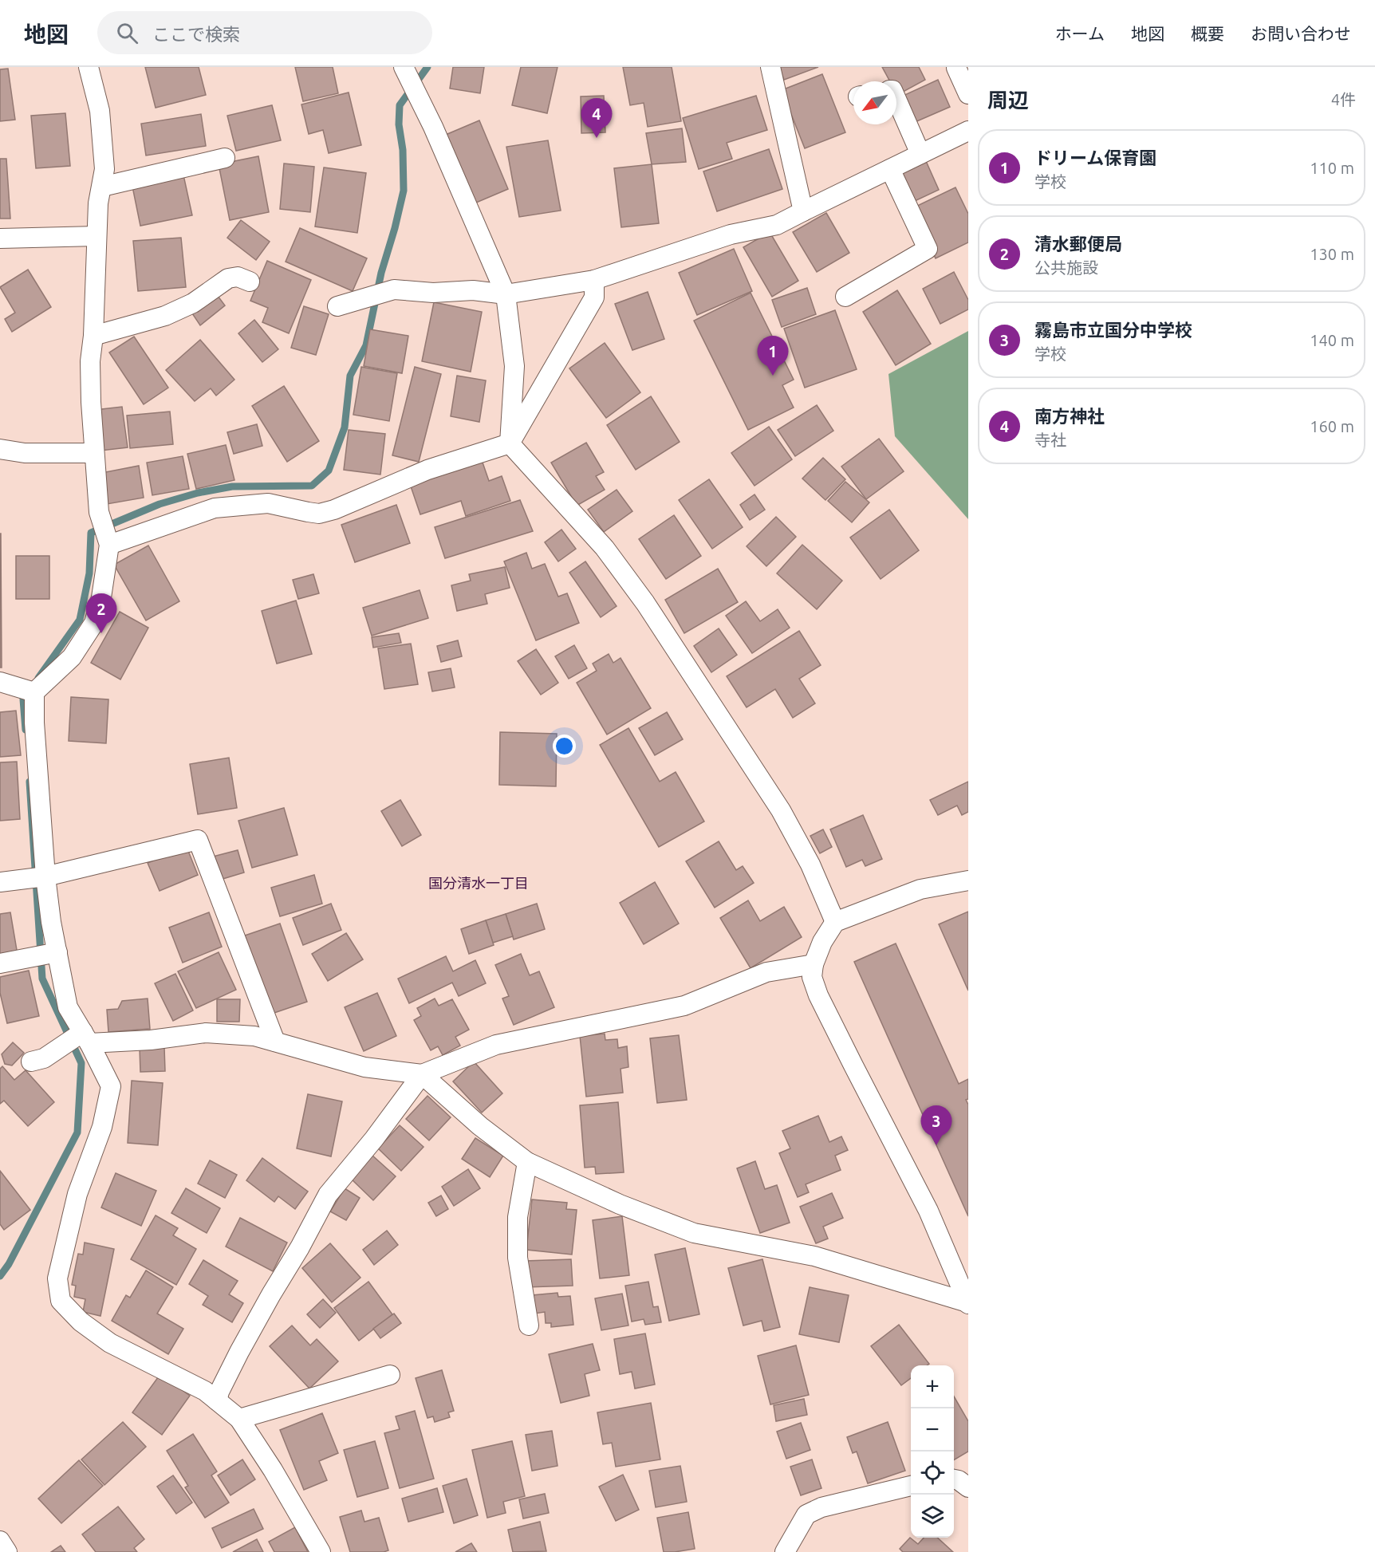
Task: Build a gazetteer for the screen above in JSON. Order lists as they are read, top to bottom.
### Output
{
  "districts": ["国分清水一丁目"],
  "north": "bottom left",
  "page": {
    "header": "地図",
    "search": "ここで検索",
    "nav": [
      "ホーム",
      "地図",
      "概要",
      "お問い合わせ"
    ],
    "heading": ["周辺", "4件"],
    "pins": [
      "4",
      "1",
      "2",
      "3"
    ],
    "list": [
      {
        "mark": "1",
        "name": "ドリーム保育園",
        "note": "学校",
        "value": "110 m"
      },
      {
        "mark": "2",
        "name": "清水郵便局",
        "note": "公共施設",
        "value": "130 m"
      },
      {
        "mark": "3",
        "name": "霧島市立国分中学校",
        "note": "学校",
        "value": "140 m"
      },
      {
        "mark": "4",
        "name": "南方神社",
        "note": "寺社",
        "value": "160 m"
      }
    ],
    "map_buttons": ["+", "−"]
  }
}
